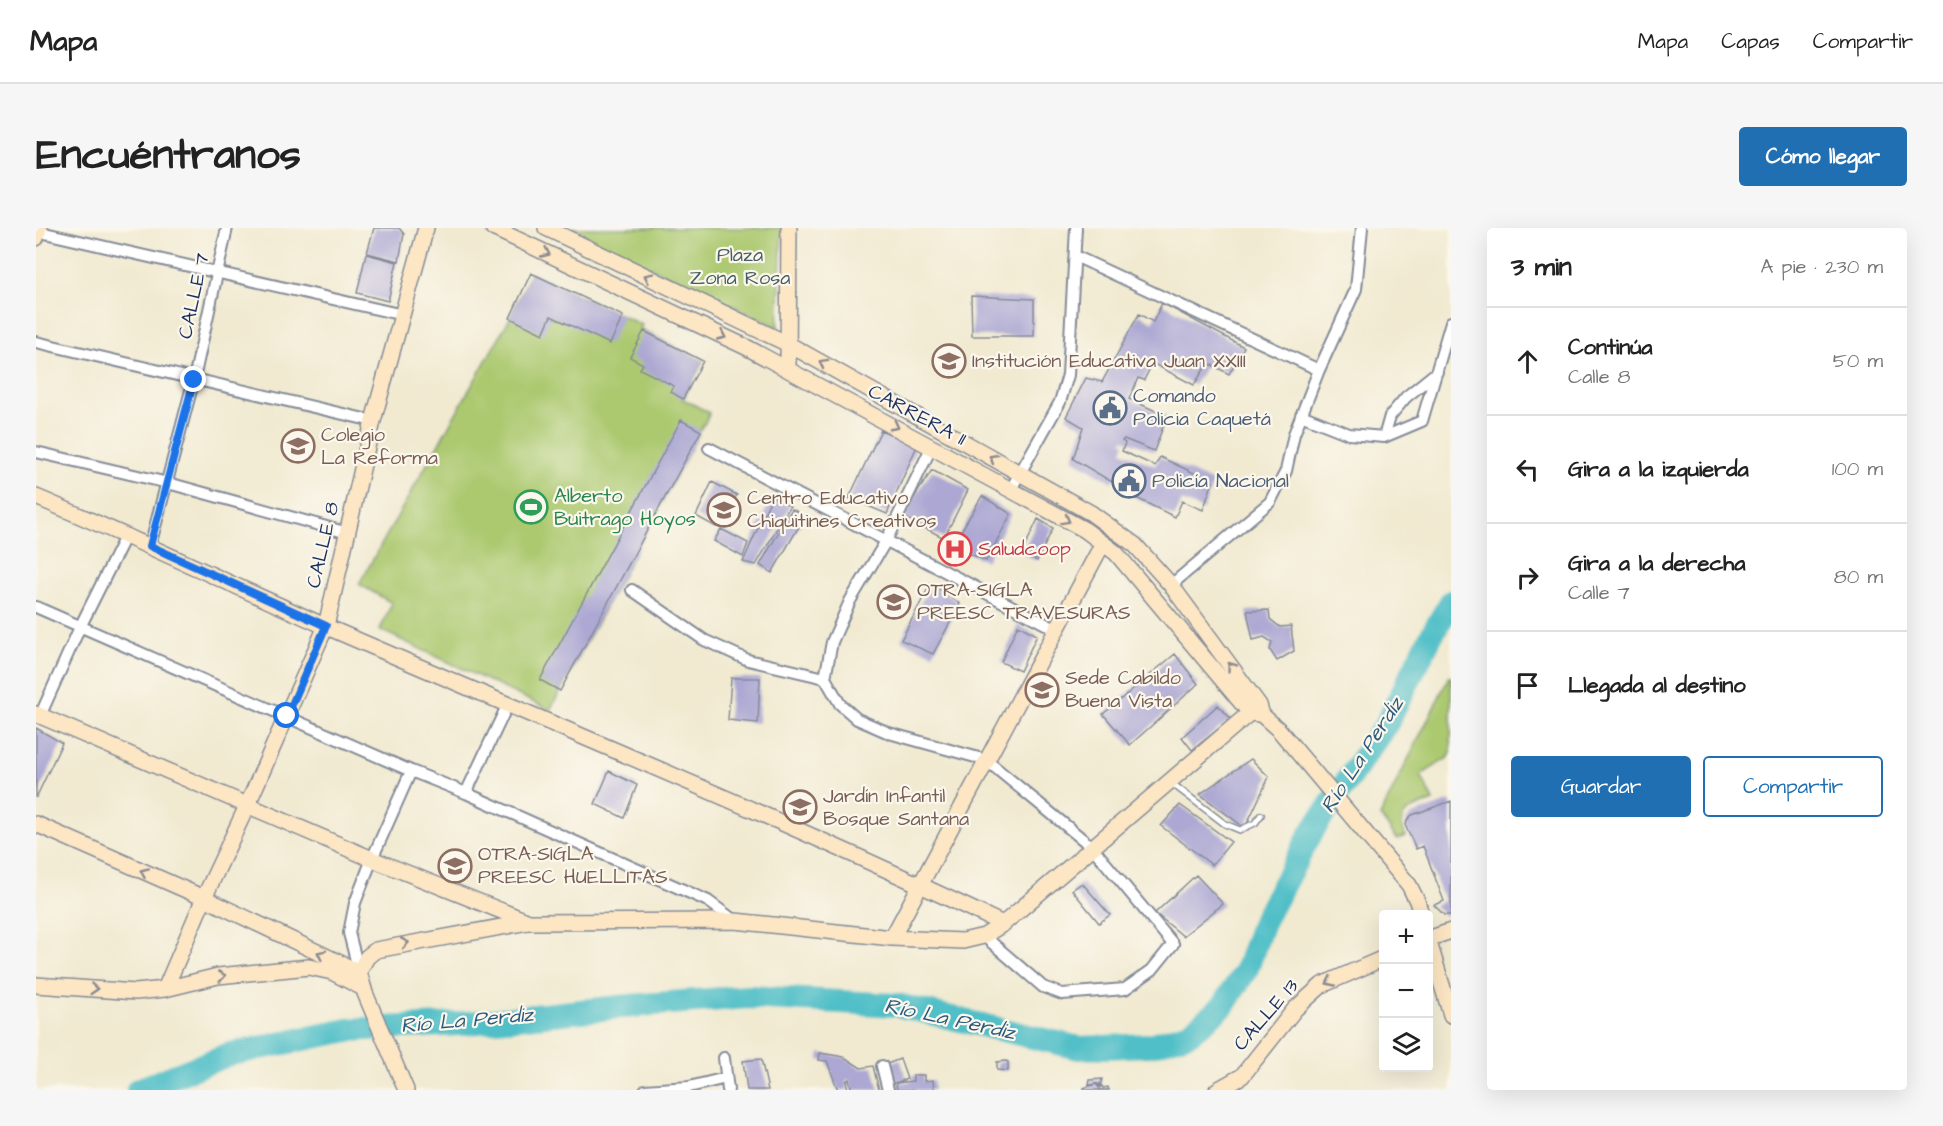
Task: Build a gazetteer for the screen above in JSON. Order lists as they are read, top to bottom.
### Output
{
  "streets": {
    "street": [
      "CALLE 7",
      "CARRERA 11",
      "CALLE 8",
      "CALLE 13"
    ]
  },
  "one_way": ["CALLE 13"],
  "water": ["Río La Perdiz"],
  "parks": ["Plaza Zona Rosa"],
  "places": {
    "school or university": [
      "Institución Educativa Juan XXIII",
      "Colegio La Reforma",
      "Centro Educativo Chiquitines Creativos",
      "OTRA-SIGLA PREESC TRAVESURAS",
      "Sede Cabildo Buena Vista",
      "Jardín Infantil Bosque Santana",
      "OTRA-SIGLA PREESC HUELLITAS"
    ],
    "public building": ["Comando Policia Caquetá", "Policía Nacional"],
    "sports": ["Alberto Buitrago Hoyos"],
    "hospital": ["Saludcoop"]
  },
  "page": {
    "header": "Mapa",
    "nav": ["Mapa", "Capas", "Compartir"],
    "title": "Encuéntranos",
    "buttons": [
      "Cómo llegar",
      ["Guardar", "Compartir"]
    ],
    "heading": ["3 min", "A pie · 230 m"],
    "list": [
      ["Continúa", "Calle 8", "50 m"],
      ["Gira a la izquierda", "100 m"],
      ["Gira a la derecha", "Calle 7", "80 m"],
      "Llegada al destino"
    ],
    "map_buttons": ["+", "−"]
  }
}
